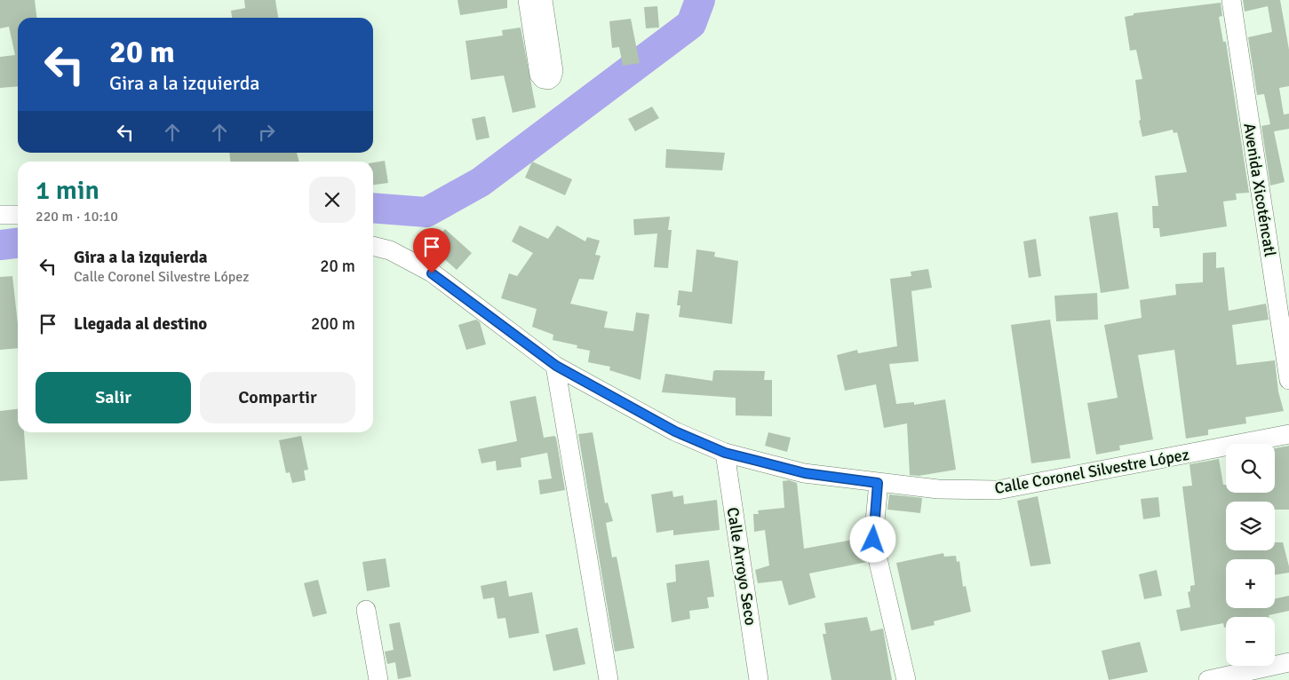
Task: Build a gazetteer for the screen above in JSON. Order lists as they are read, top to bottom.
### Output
{
  "streets": {
    "street": ["Avenida Xicoténcatl", "Calle Coronel Silvestre López", "Calle Arroyo Seco"]
  },
  "crossings": [
    ["Calle Coronel Silvestre López", "Calle Arroyo Seco"]
  ],
  "page": {
    "turn": ["20 m", "Gira a la izquierda"],
    "heading": ["1 min", "220 m · 10:10"],
    "list": [
      {
        "name": "Gira a la izquierda",
        "note": "Calle Coronel Silvestre López",
        "value": "20 m"
      },
      {
        "name": "Llegada al destino",
        "value": "200 m"
      }
    ],
    "buttons": ["Salir", "Compartir"],
    "map_buttons": ["+", "−"]
  }
}
